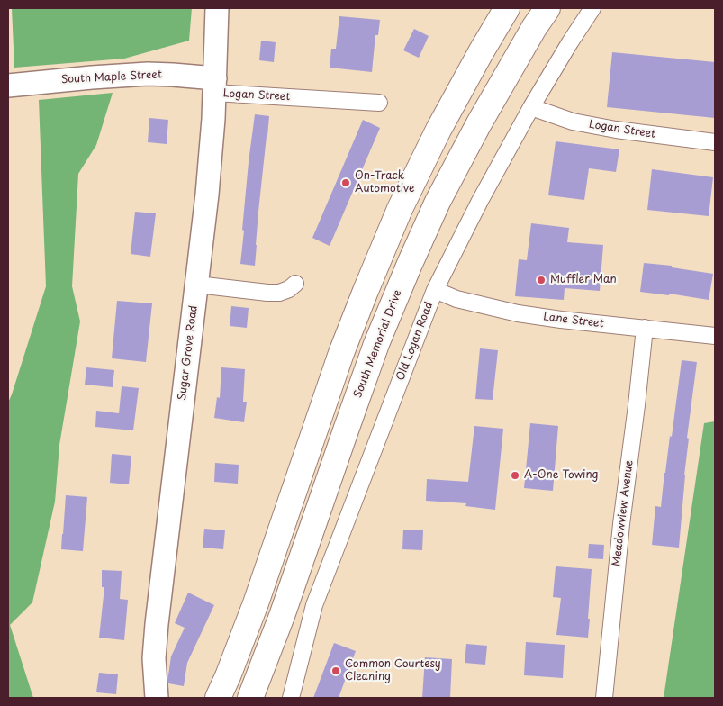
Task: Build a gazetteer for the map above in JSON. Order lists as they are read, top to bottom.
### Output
{
  "streets": {
    "highway": ["South Memorial Drive"],
    "street": [
      "South Maple Street",
      "Logan Street",
      "Lane Street",
      "Old Logan Road",
      "Sugar Grove Road",
      "Meadowview Avenue"
    ]
  },
  "crossings": [
    ["South Maple Street", "Logan Street"],
    ["South Maple Street", "Sugar Grove Road"],
    ["Logan Street", "Old Logan Road"],
    ["Logan Street", "Sugar Grove Road"],
    ["Lane Street", "Old Logan Road"],
    ["Lane Street", "Meadowview Avenue"]
  ],
  "places": [
    "On-Track Automotive",
    "Muffler Man",
    "A-One Towing",
    "Common Courtesy Cleaning"
  ]
}
